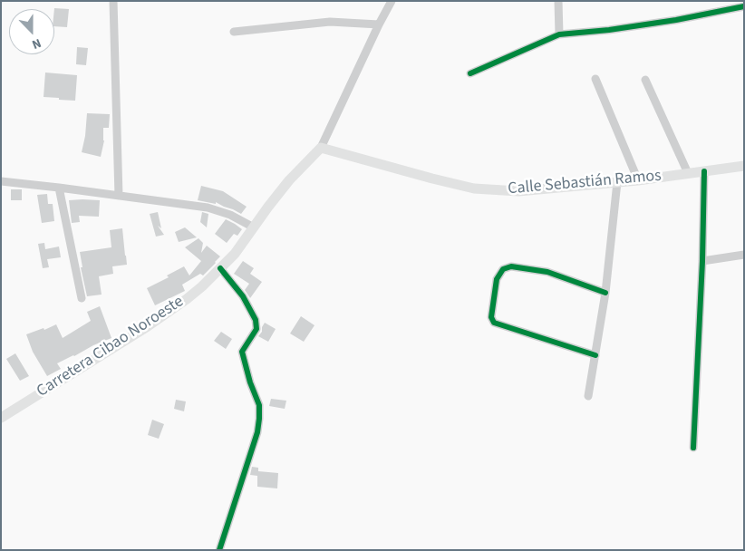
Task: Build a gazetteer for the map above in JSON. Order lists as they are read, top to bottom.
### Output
{
  "streets": {
    "main road": ["Calle Sebastián Ramos", "Carretera Cibao Noroeste"]
  },
  "crossings": [
    ["Calle Sebastián Ramos", "Carretera Cibao Noroeste"]
  ],
  "north": "bottom"
}
